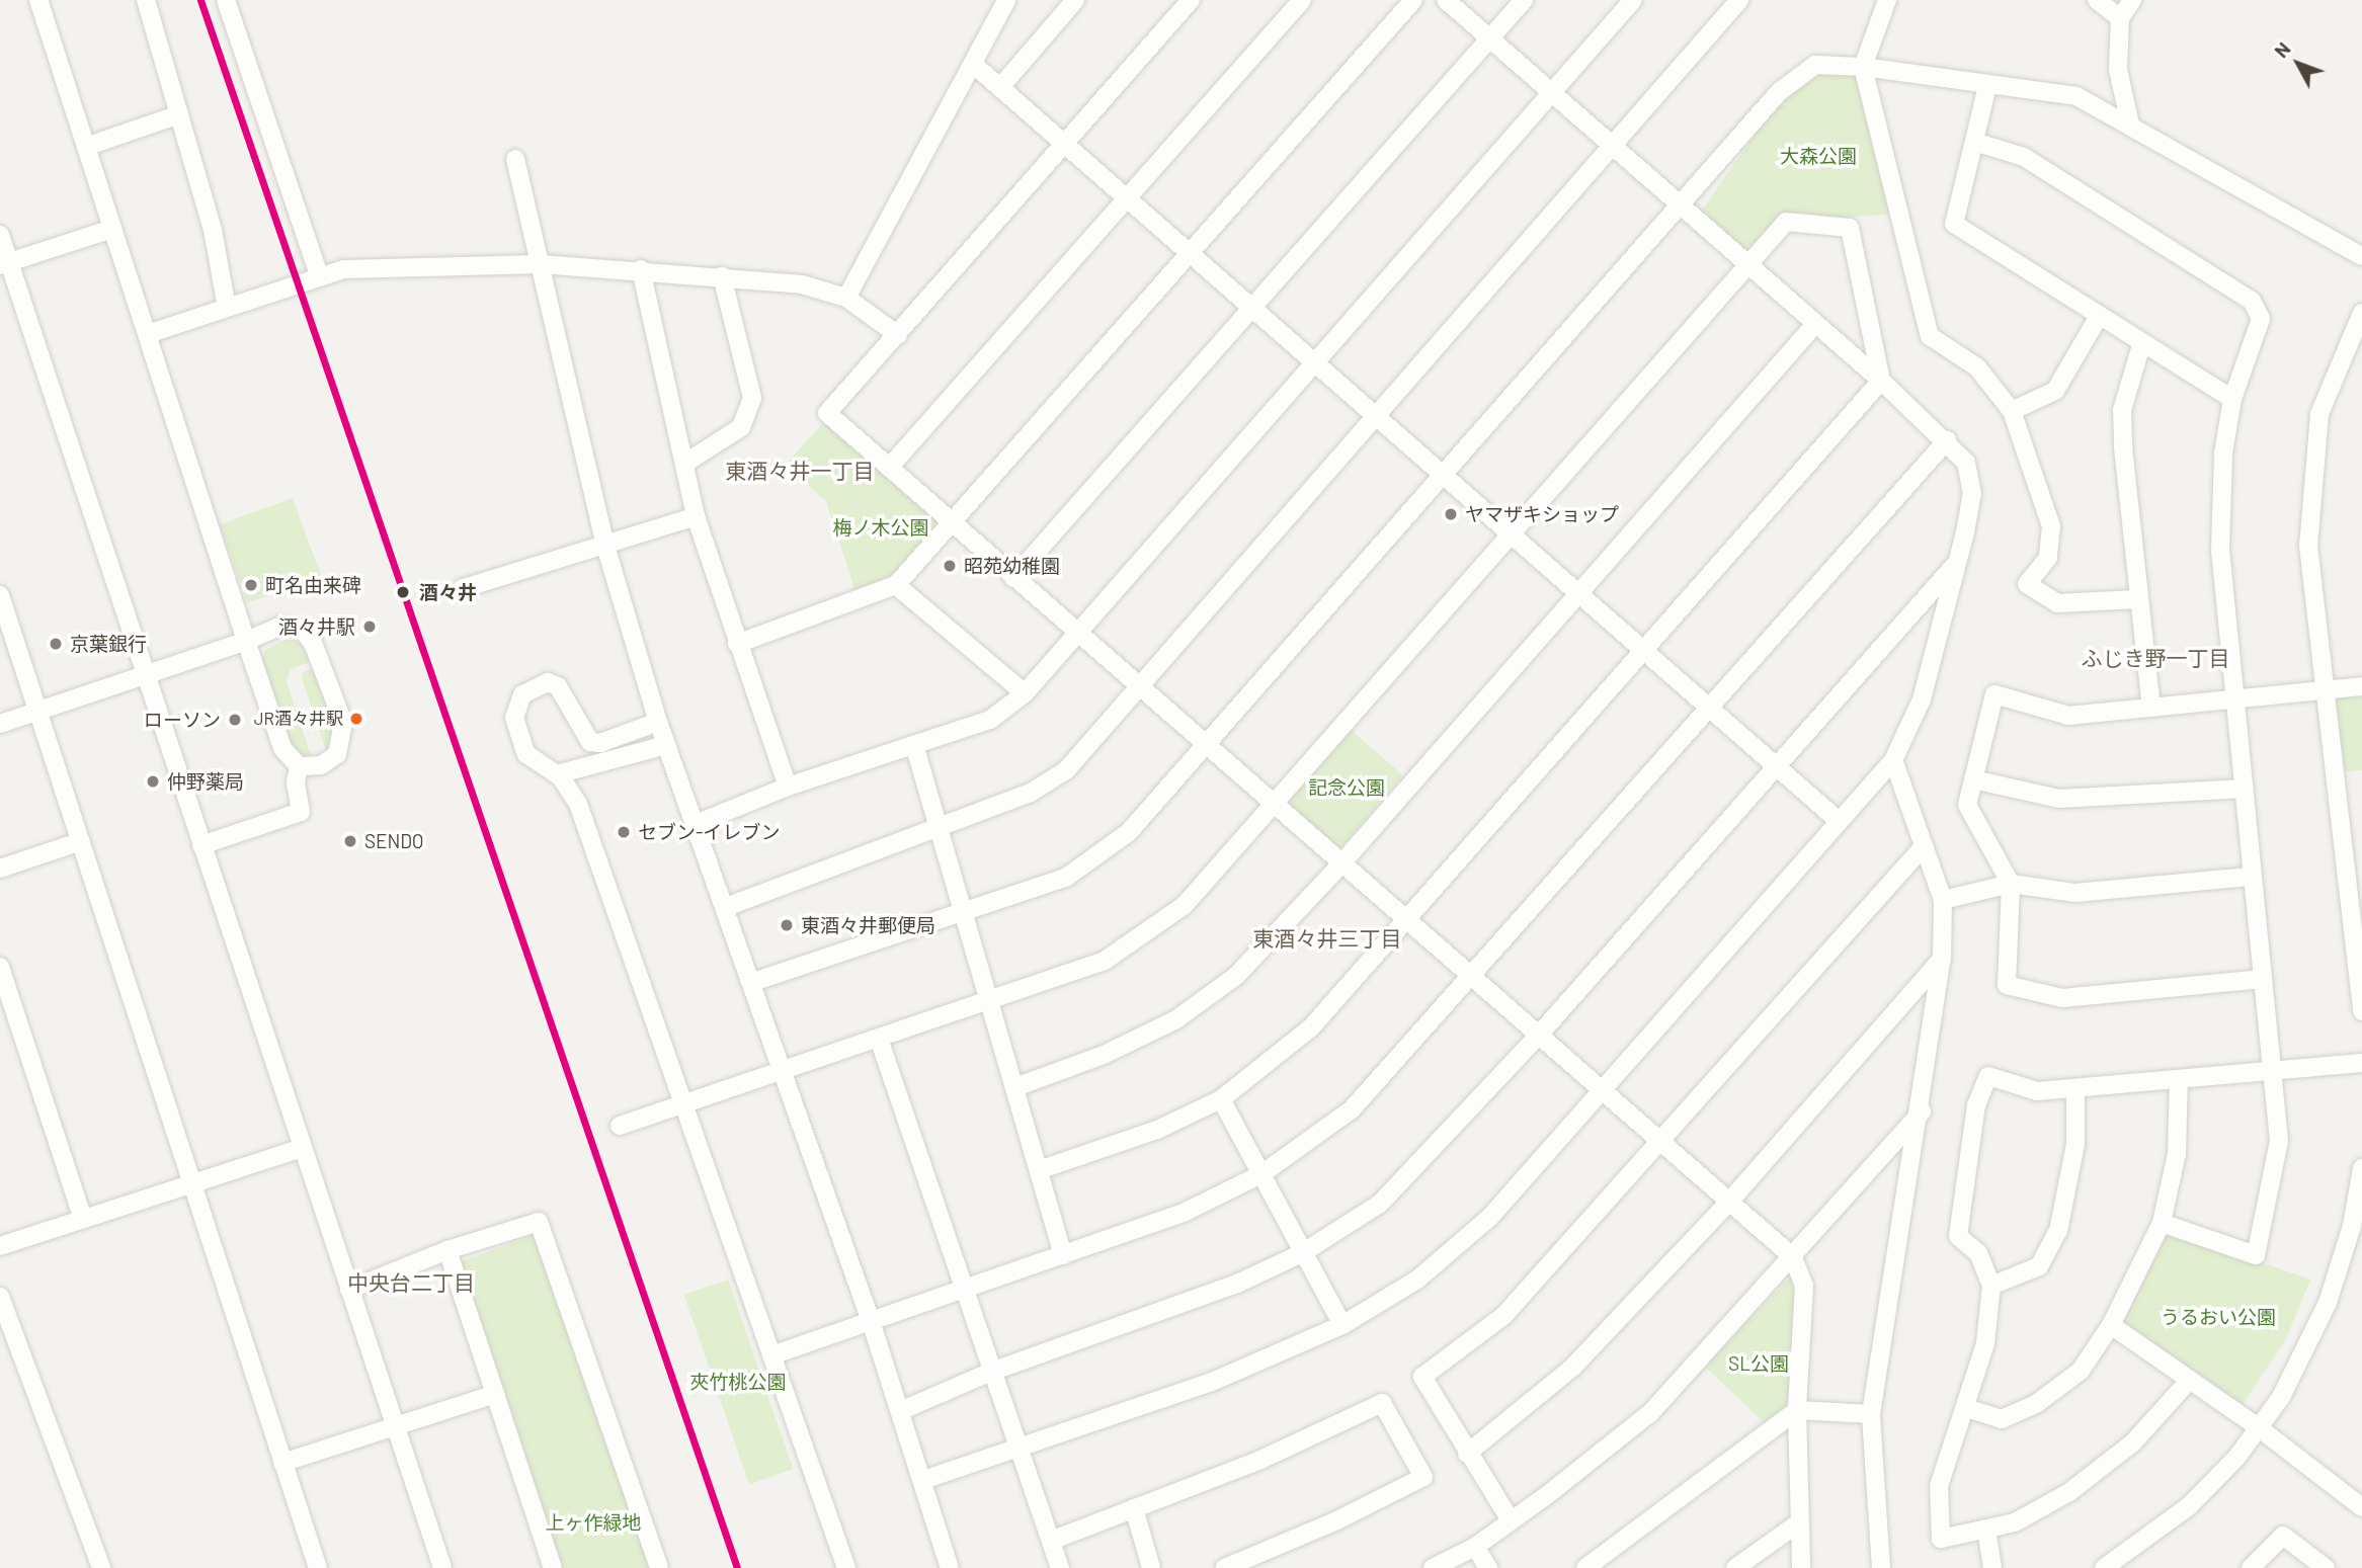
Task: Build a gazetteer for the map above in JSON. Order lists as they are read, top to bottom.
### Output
{
  "districts": [
    "東酒々井一丁目",
    "ふじき野一丁目",
    "東酒々井三丁目",
    "中央台二丁目"
  ],
  "parks": [
    "大森公園",
    "梅ノ木公園",
    "記念公園",
    "うるおい公園",
    "SL公園",
    "夾竹桃公園",
    "上ヶ作緑地"
  ],
  "places": [
    "ヤマザキショップ",
    "昭苑幼稚園",
    "町名由来碑",
    "酒々井",
    "酒々井駅",
    "京葉銀行",
    "JR酒々井駅",
    "ローソン",
    "仲野薬局",
    "セブン-イレブン",
    "SENDO",
    "東酒々井郵便局"
  ],
  "north": "top left"
}
